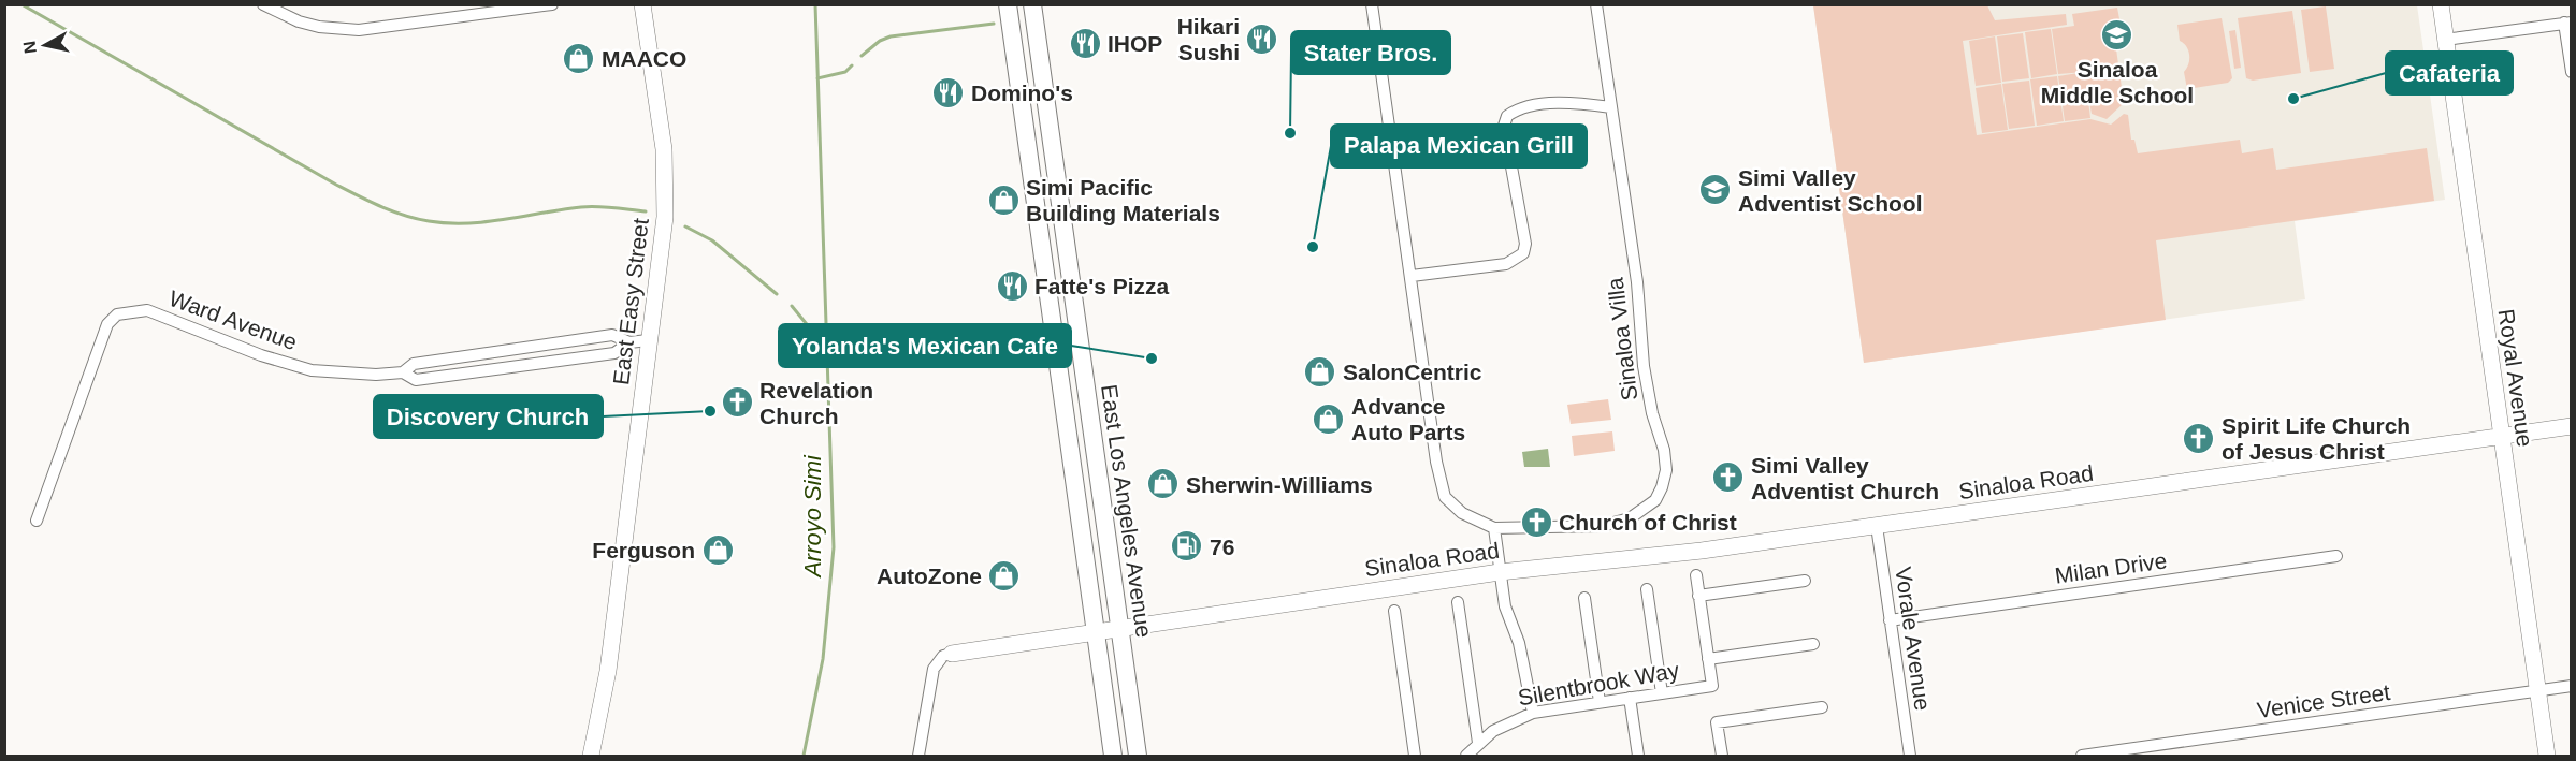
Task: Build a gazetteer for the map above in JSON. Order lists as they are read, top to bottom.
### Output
{
  "streets": {
    "main road": ["East Los Angeles Avenue"],
    "street": [
      "East Easy Street",
      "Ward Avenue",
      "Sinaloa Villa",
      "Royal Avenue",
      "Sinaloa Road",
      "Milan Drive",
      "Vorale Avenue",
      "Silentbrook Way",
      "Venice Street"
    ]
  },
  "crossings": [
    ["East Easy Street", "Ward Avenue"],
    ["Royal Avenue", "Sinaloa Road"],
    ["Royal Avenue", "Venice Street"],
    ["Sinaloa Road", "East Los Angeles Avenue"],
    ["Sinaloa Road", "Vorale Avenue"],
    ["Milan Drive", "Vorale Avenue"]
  ],
  "water": ["Arroyo Simi"],
  "places": {
    "school or university": ["Sinaloa Middle School", "Simi Valley Adventist School"],
    "restaurant": [
      "Hikari Sushi",
      "IHOP",
      "Domino's",
      "Fatte's Pizza"
    ],
    "shop": [
      "MAACO",
      "Simi Pacific Building Materials",
      "SalonCentric",
      "Advance Auto Parts",
      "Sherwin-Williams",
      "Ferguson",
      "AutoZone"
    ],
    "other": [
      "Cafateria",
      "Stater Bros.",
      "Palapa Mexican Grill",
      "Yolanda's Mexican Cafe",
      "Discovery Church"
    ],
    "church": [
      "Revelation Church",
      "Spirit Life Church of Jesus Christ",
      "Simi Valley Adventist Church",
      "Church of Christ"
    ],
    "fuel station": ["76"]
  },
  "north": "left"
}
